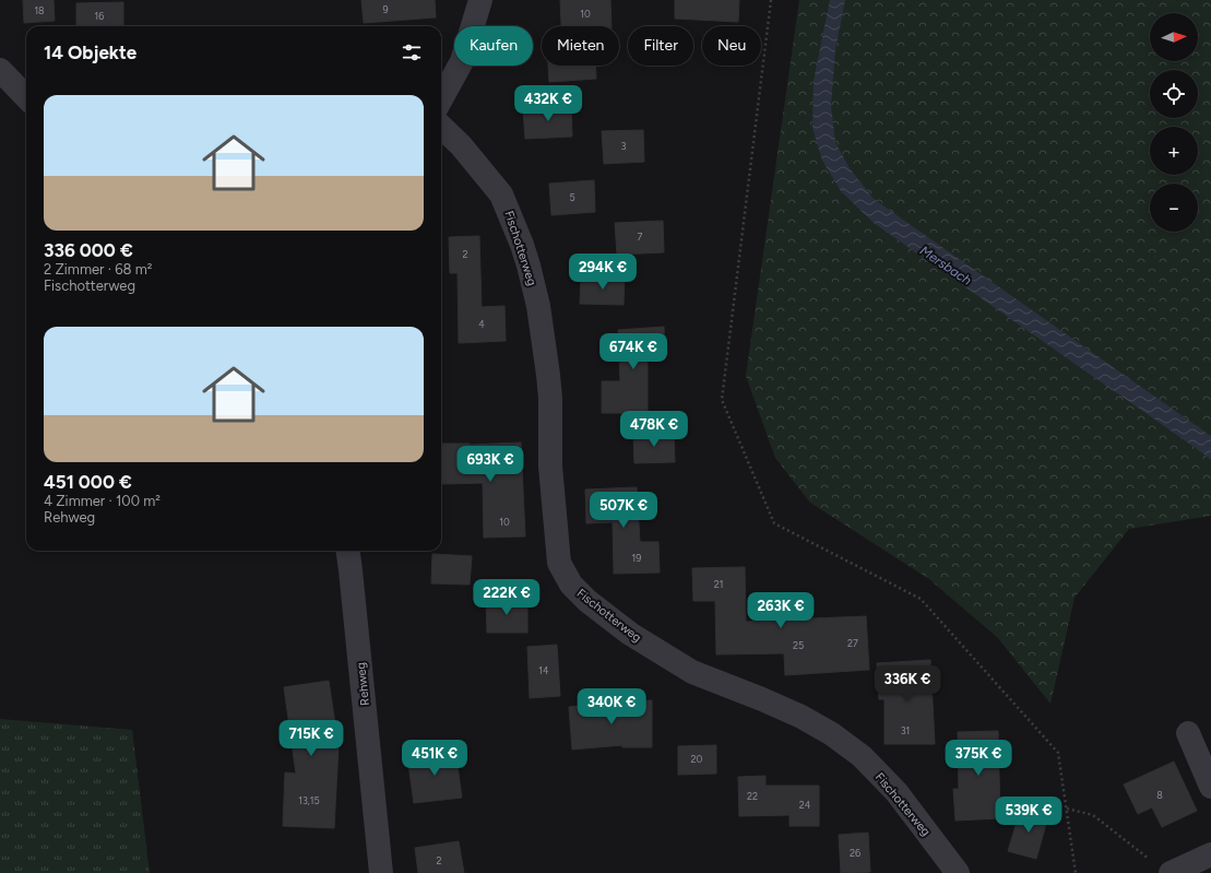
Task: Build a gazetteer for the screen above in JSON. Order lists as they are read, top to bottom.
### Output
{
  "streets": {
    "street": ["Fischotterweg", "Rehweg"]
  },
  "water": ["Mersbach"],
  "house_numbers": [
    "9",
    "18",
    "10",
    "16",
    "3",
    "5",
    "7",
    "2",
    "4",
    "10",
    "19",
    "21",
    "27",
    "25",
    "14",
    "31",
    "20",
    "8",
    "22",
    "13,15",
    "24",
    "26",
    "2"
  ],
  "north": "right",
  "page": {
    "map_buttons": ["+", "−"],
    "chip": [
      "Kaufen",
      "Mieten",
      "Filter",
      "Neu"
    ],
    "heading": "14 Objekte",
    "list": [
      {
        "name": "336 000 €",
        "note": "2 Zimmer · 68 m² · Fischotterweg"
      },
      {
        "name": "451 000 €",
        "note": "4 Zimmer · 100 m² · Rehweg"
      }
    ],
    "price": [
      "432K €",
      "294K €",
      "674K €",
      "478K €",
      "693K €",
      "507K €",
      "222K €",
      "263K €",
      "336K €",
      "340K €",
      "715K €",
      "451K €",
      "375K €",
      "539K €"
    ]
  }
}
